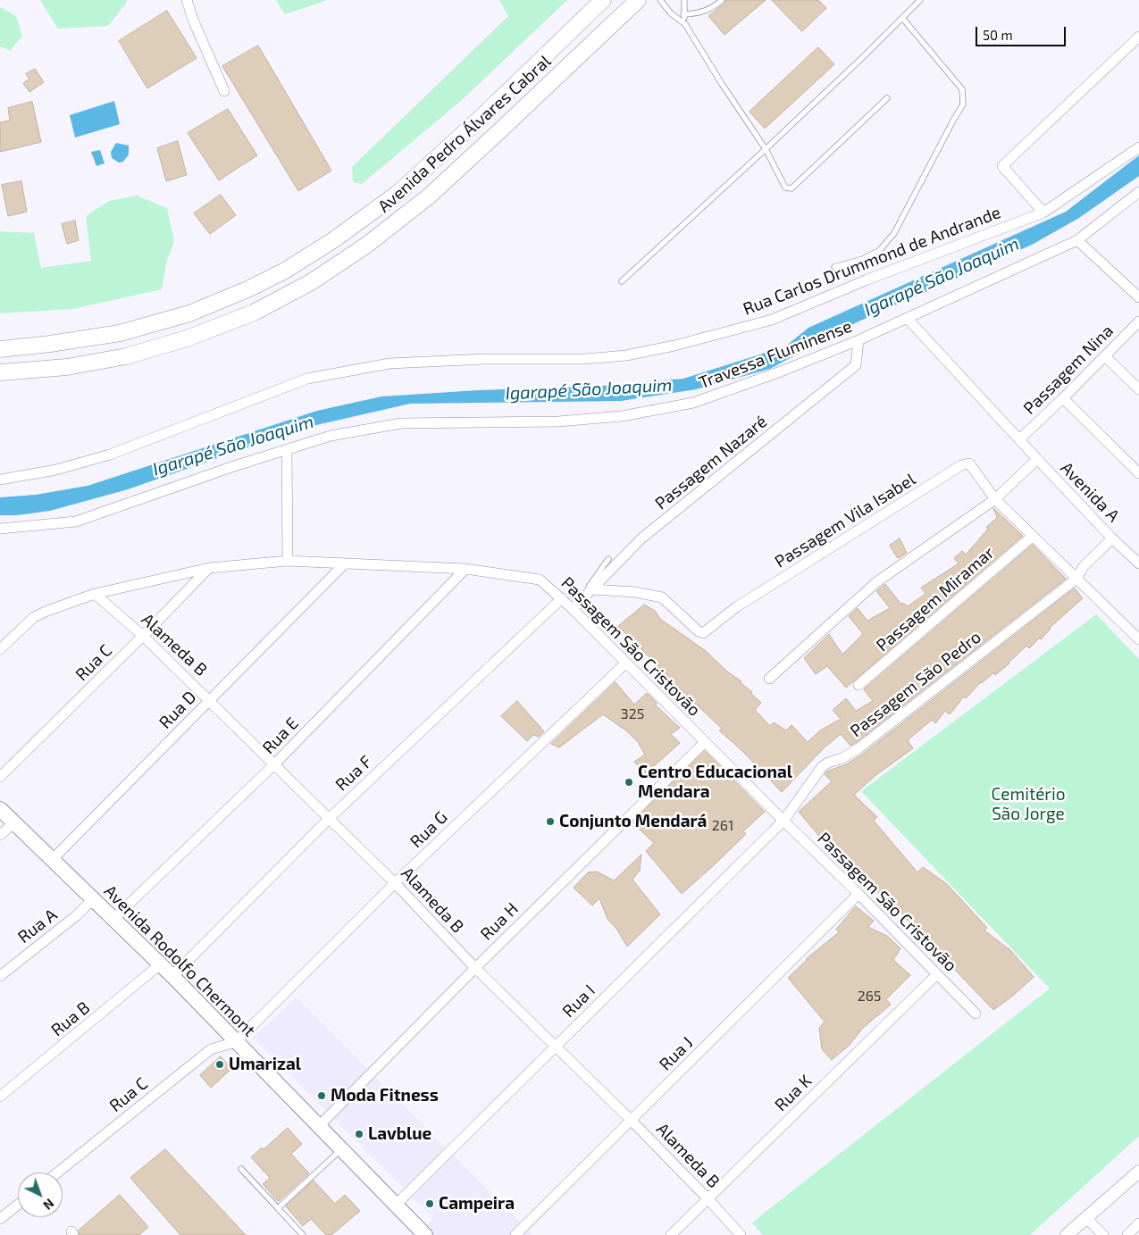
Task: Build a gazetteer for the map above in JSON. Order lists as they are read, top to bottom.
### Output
{
  "streets": {
    "main road": ["Avenida Pedro Álvares Cabral", "Avenida Rodolfo Chermont"],
    "street": [
      "Rua Carlos Drummond de Andrande",
      "Travessa Fluminense",
      "Passagem Nina",
      "Passagem Nazaré",
      "Avenida A",
      "Passagem Vila Isabel",
      "Passagem Miramar",
      "Alameda B",
      "Passagem São Cristovão",
      "Rua C",
      "Passagem São Pedro",
      "Rua D",
      "Rua E",
      "Rua F",
      "Rua G",
      "Rua H",
      "Rua A",
      "Rua I",
      "Rua B",
      "Rua J",
      "Rua K"
    ]
  },
  "crossings": [
    ["Travessa Fluminense", "Passagem Nazaré"],
    ["Travessa Fluminense", "Avenida A"],
    ["Passagem Nina", "Avenida A"],
    ["Passagem Nazaré", "Passagem Vila Isabel"],
    ["Passagem Nazaré", "Passagem São Cristovão"],
    ["Avenida A", "Passagem São Pedro"],
    ["Alameda B", "Passagem São Cristovão"],
    ["Alameda B", "Rua C"],
    ["Alameda B", "Rua D"],
    ["Alameda B", "Rua E"],
    ["Alameda B", "Rua F"],
    ["Alameda B", "Rua G"],
    ["Alameda B", "Rua H"],
    ["Alameda B", "Rua I"],
    ["Alameda B", "Rua J"],
    ["Alameda B", "Rua K"],
    ["Passagem São Cristovão", "Rua C"],
    ["Passagem São Cristovão", "Passagem São Pedro"],
    ["Passagem São Cristovão", "Rua D"],
    ["Passagem São Cristovão", "Rua E"],
    ["Passagem São Cristovão", "Rua F"],
    ["Passagem São Cristovão", "Rua G"],
    ["Passagem São Cristovão", "Rua H"],
    ["Passagem São Cristovão", "Rua I"],
    ["Passagem São Cristovão", "Rua J"],
    ["Passagem São Cristovão", "Rua K"],
    ["Rua C", "Rua G"],
    ["Rua C", "Avenida Rodolfo Chermont"],
    ["Passagem São Pedro", "Rua I"],
    ["Rua D", "Avenida Rodolfo Chermont"],
    ["Rua E", "Avenida Rodolfo Chermont"],
    ["Rua F", "Avenida Rodolfo Chermont"],
    ["Rua G", "Avenida Rodolfo Chermont"],
    ["Rua H", "Avenida Rodolfo Chermont"],
    ["Rua A", "Avenida Rodolfo Chermont"],
    ["Avenida Rodolfo Chermont", "Rua I"],
    ["Avenida Rodolfo Chermont", "Rua B"]
  ],
  "water": ["Igarapé São Joaquim"],
  "parks": ["Cemitério São Jorge"],
  "places": [
    "Centro Educacional Mendara",
    "Conjunto Mendará",
    "Umarizal",
    "Moda Fitness",
    "Lavblue",
    "Campeira"
  ],
  "house_numbers": ["325", "261", "265"],
  "scale_bar": "50 m",
  "north": "bottom right"
}
